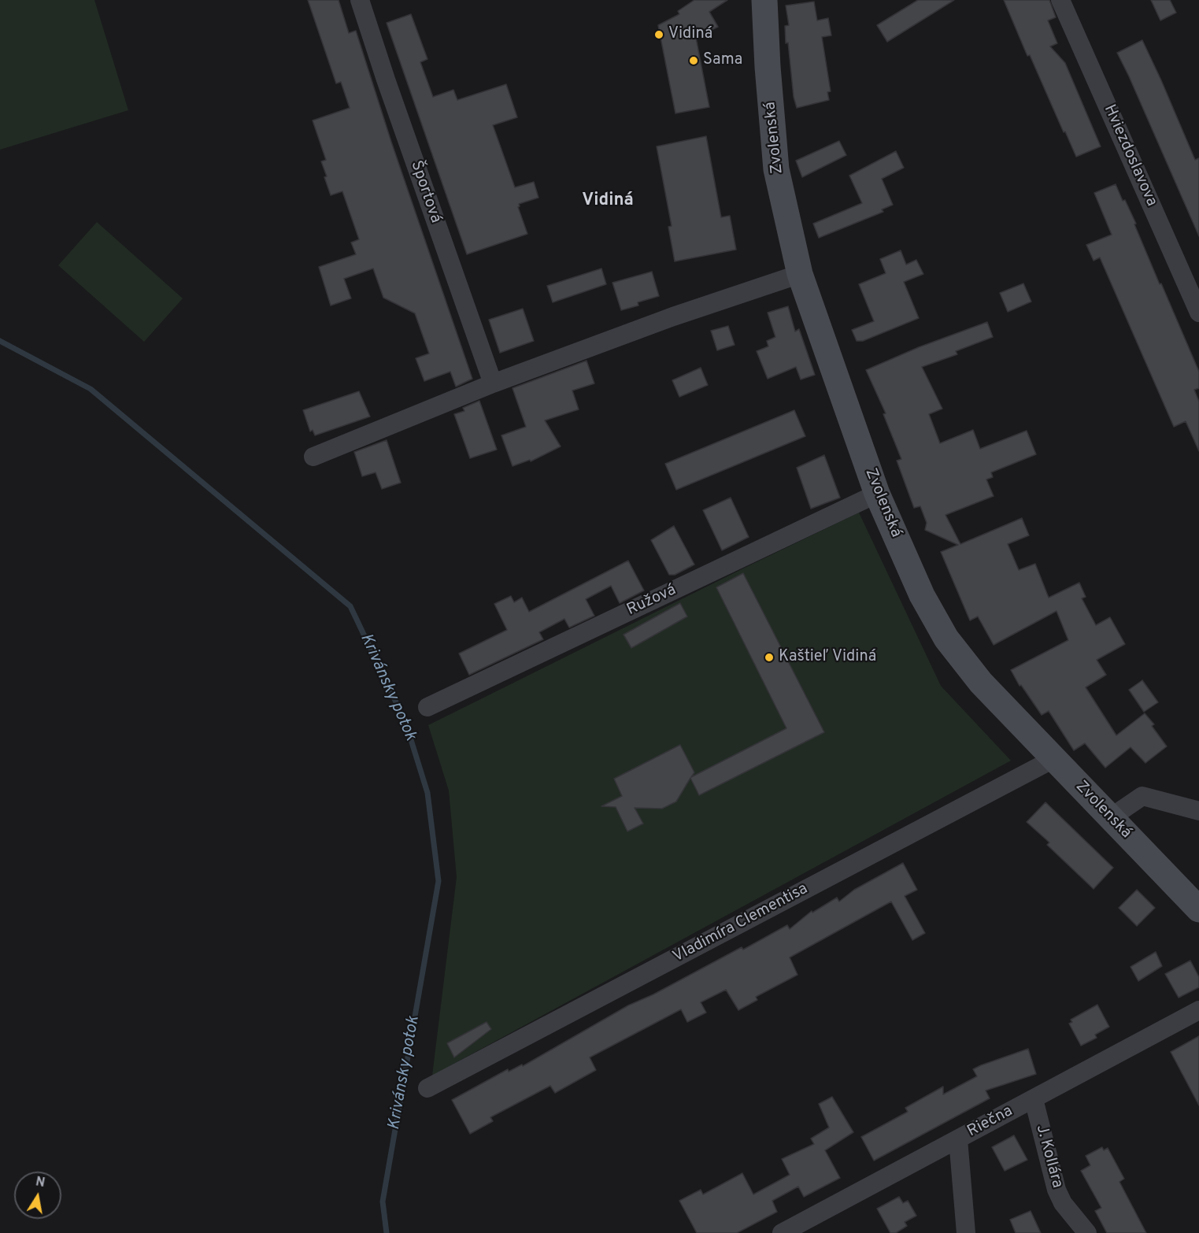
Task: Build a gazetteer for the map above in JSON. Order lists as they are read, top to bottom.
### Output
{
  "streets": {
    "street": [
      "Zvolenská",
      "Hviezdoslavova",
      "Športová",
      "Ružová",
      "Vladimíra Clementisa",
      "Riečna",
      "J. Kollára"
    ]
  },
  "crossings": [
    ["Zvolenská", "Ružová"],
    ["Zvolenská", "Vladimíra Clementisa"],
    ["Riečna", "J. Kollára"]
  ],
  "districts": ["Vidiná"],
  "water": ["Krivánsky potok"],
  "places": ["Vidiná", "Sama", "Kaštieľ Vidiná"],
  "north": "top"
}
